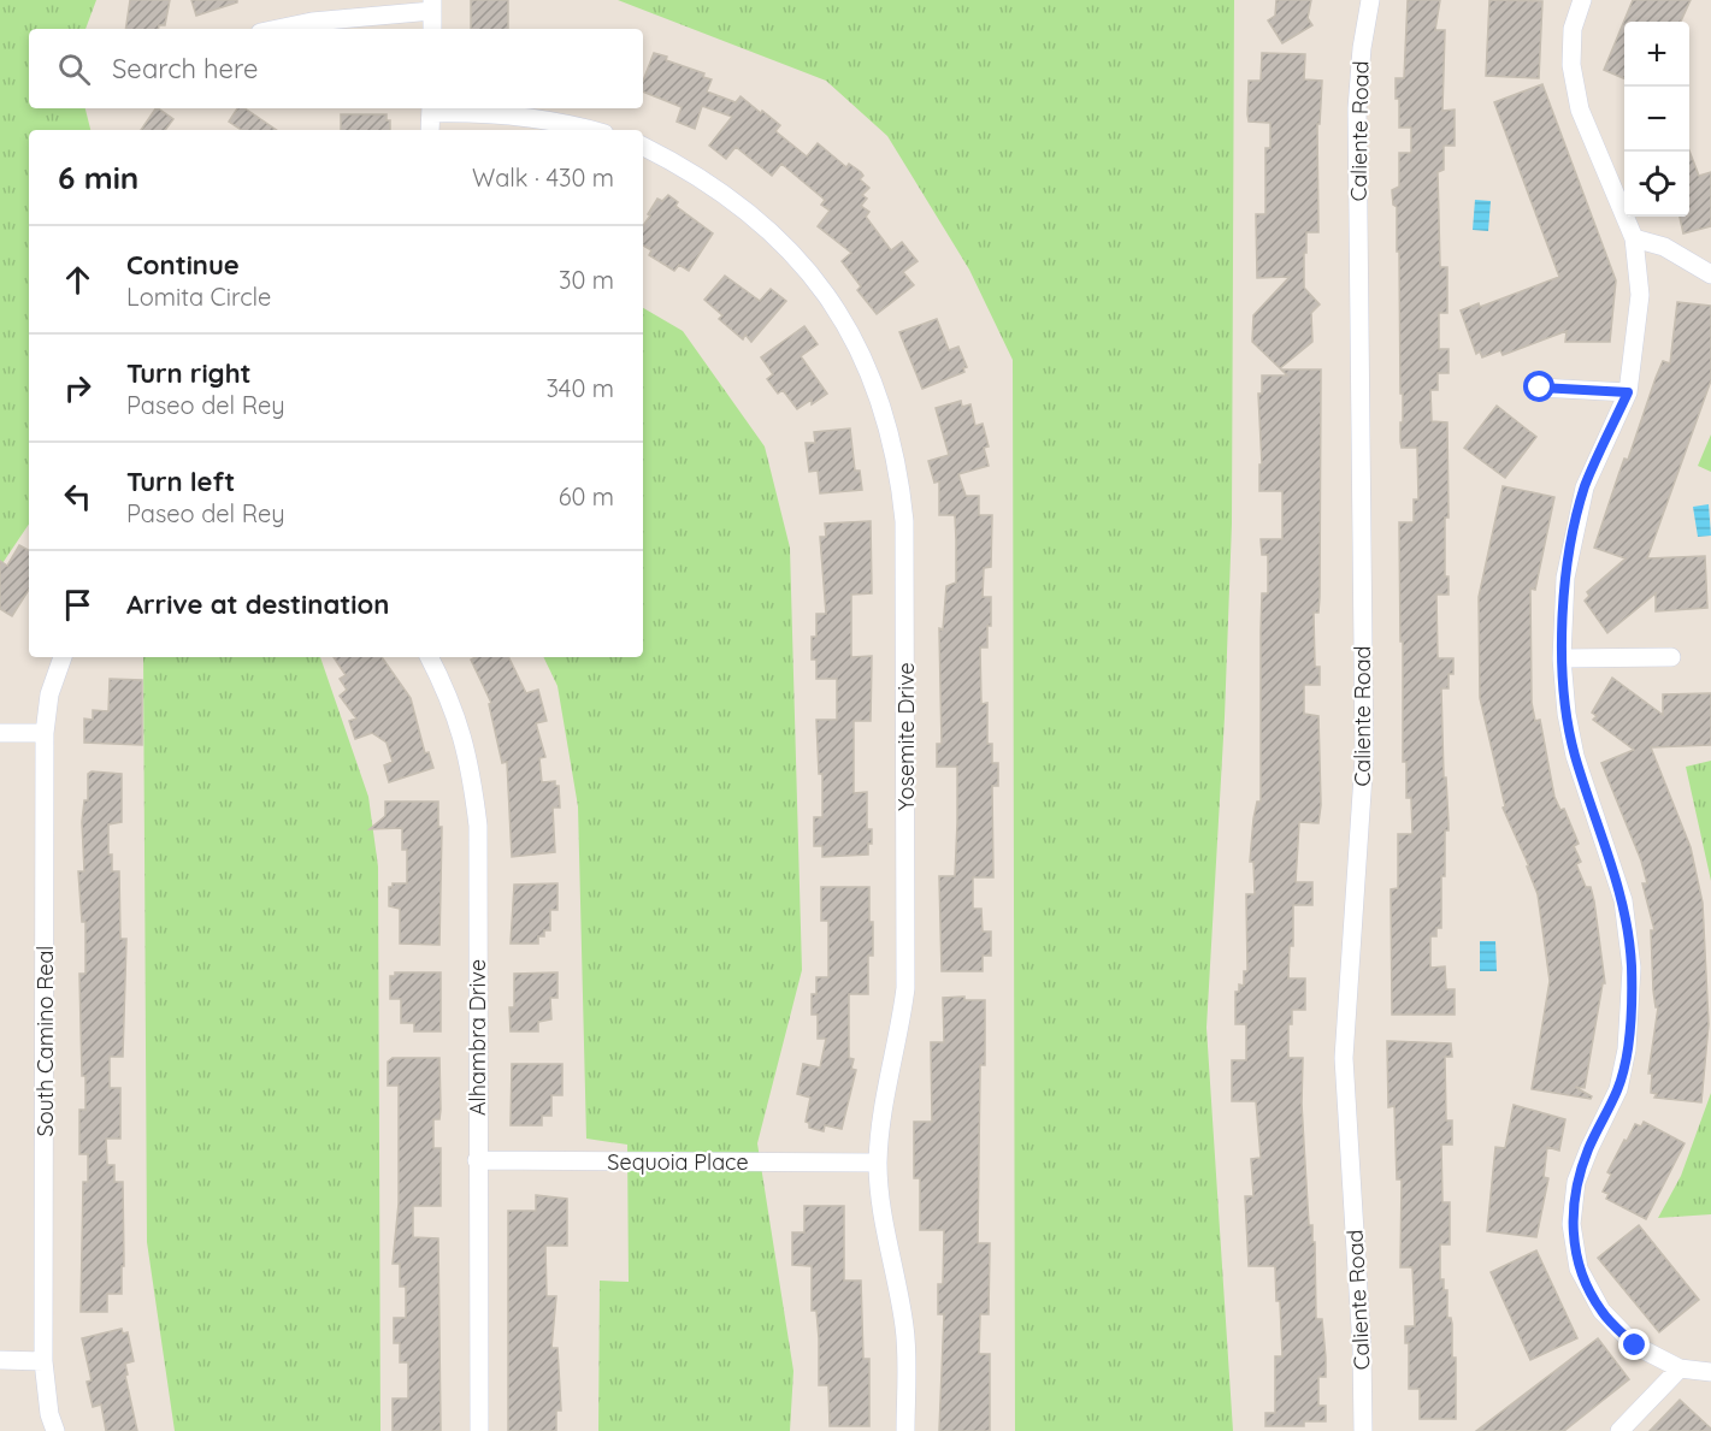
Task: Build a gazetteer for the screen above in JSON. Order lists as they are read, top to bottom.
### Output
{
  "streets": {
    "street": [
      "Caliente Road",
      "Yosemite Drive",
      "Alhambra Drive",
      "South Camino Real",
      "Sequoia Place"
    ]
  },
  "crossings": [
    ["Yosemite Drive", "Sequoia Place"],
    ["Alhambra Drive", "Sequoia Place"]
  ],
  "page": {
    "map_buttons": ["+", "−"],
    "search": "Search here",
    "heading": ["6 min", "Walk · 430 m"],
    "list": [
      ["Continue", "Lomita Circle", "30 m"],
      ["Turn right", "Paseo del Rey", "340 m"],
      ["Turn left", "Paseo del Rey", "60 m"],
      "Arrive at destination"
    ]
  }
}
